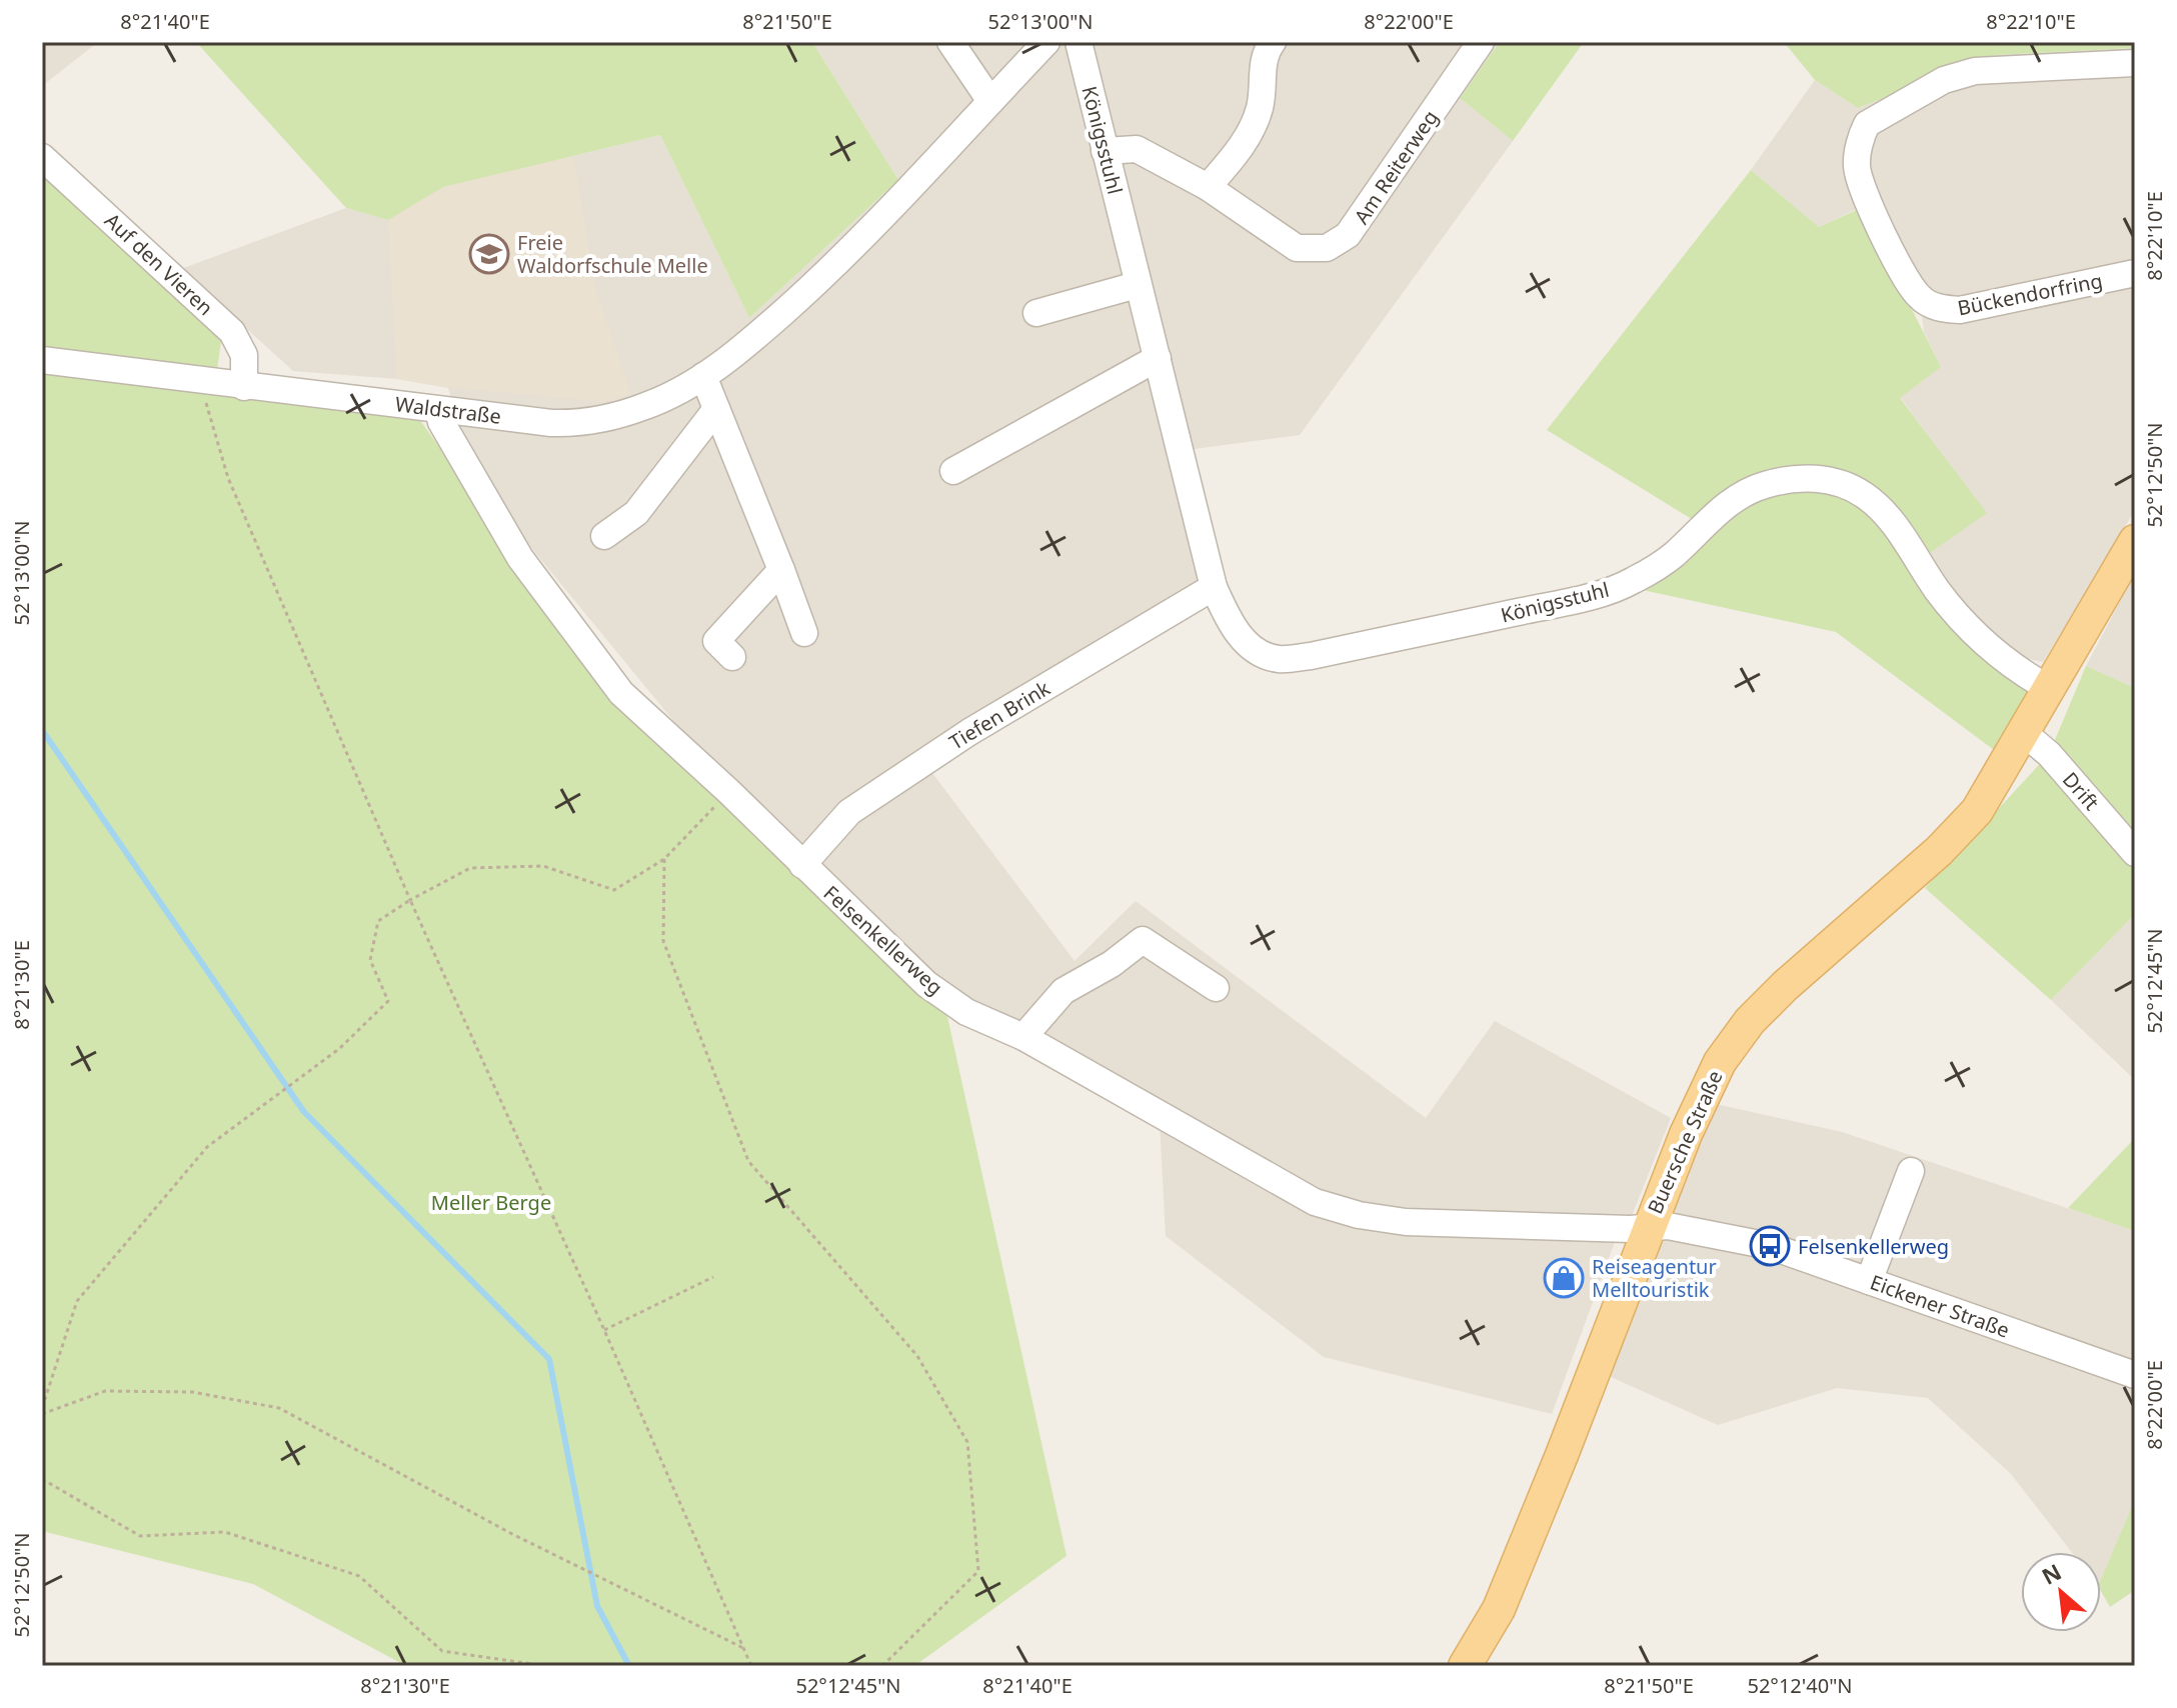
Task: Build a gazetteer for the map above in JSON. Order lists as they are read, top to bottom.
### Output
{
  "streets": {
    "main road": ["Buersche Straße"],
    "street": [
      "Königsstuhl",
      "Am Reiterweg",
      "Auf den Vieren",
      "Bückendorfring",
      "Waldstraße",
      "Tiefen Brink",
      "Drift",
      "Felsenkellerweg",
      "Eickener Straße"
    ]
  },
  "crossings": [
    ["Königsstuhl", "Am Reiterweg"],
    ["Königsstuhl", "Tiefen Brink"],
    ["Königsstuhl", "Buersche Straße"],
    ["Auf den Vieren", "Waldstraße"],
    ["Waldstraße", "Felsenkellerweg"],
    ["Tiefen Brink", "Felsenkellerweg"],
    ["Drift", "Buersche Straße"],
    ["Felsenkellerweg", "Buersche Straße"],
    ["Felsenkellerweg", "Eickener Straße"],
    ["Buersche Straße", "Eickener Straße"]
  ],
  "parks": ["Meller Berge"],
  "places": {
    "school or university": ["Freie Waldorfschule Melle"],
    "bus stop": ["Felsenkellerweg"],
    "shop": ["Reiseagentur Melltouristik"]
  },
  "north": "top left",
  "coordinates": [
    "8°21'40\"E",
    "8°21'50\"E",
    "52°13'00\"N",
    "8°22'00\"E",
    "8°22'10\"E",
    "52°12'50\"N",
    "52°12'45\"N",
    "8°21'30\"E",
    "52°12'40\"N"
  ]
}
